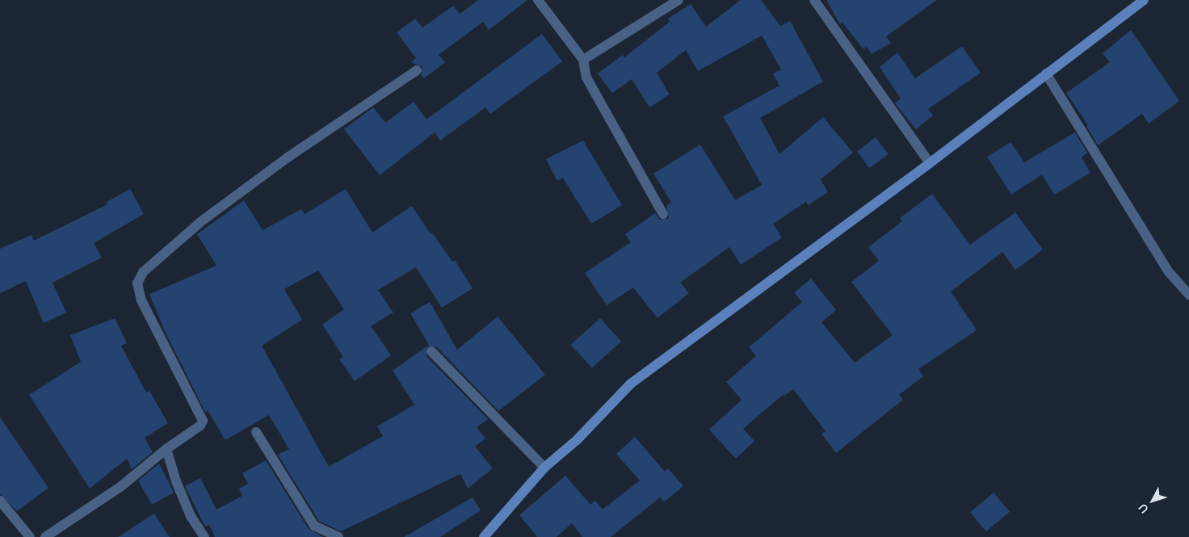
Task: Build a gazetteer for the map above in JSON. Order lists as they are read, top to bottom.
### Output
{
  "north": "bottom left"
}
